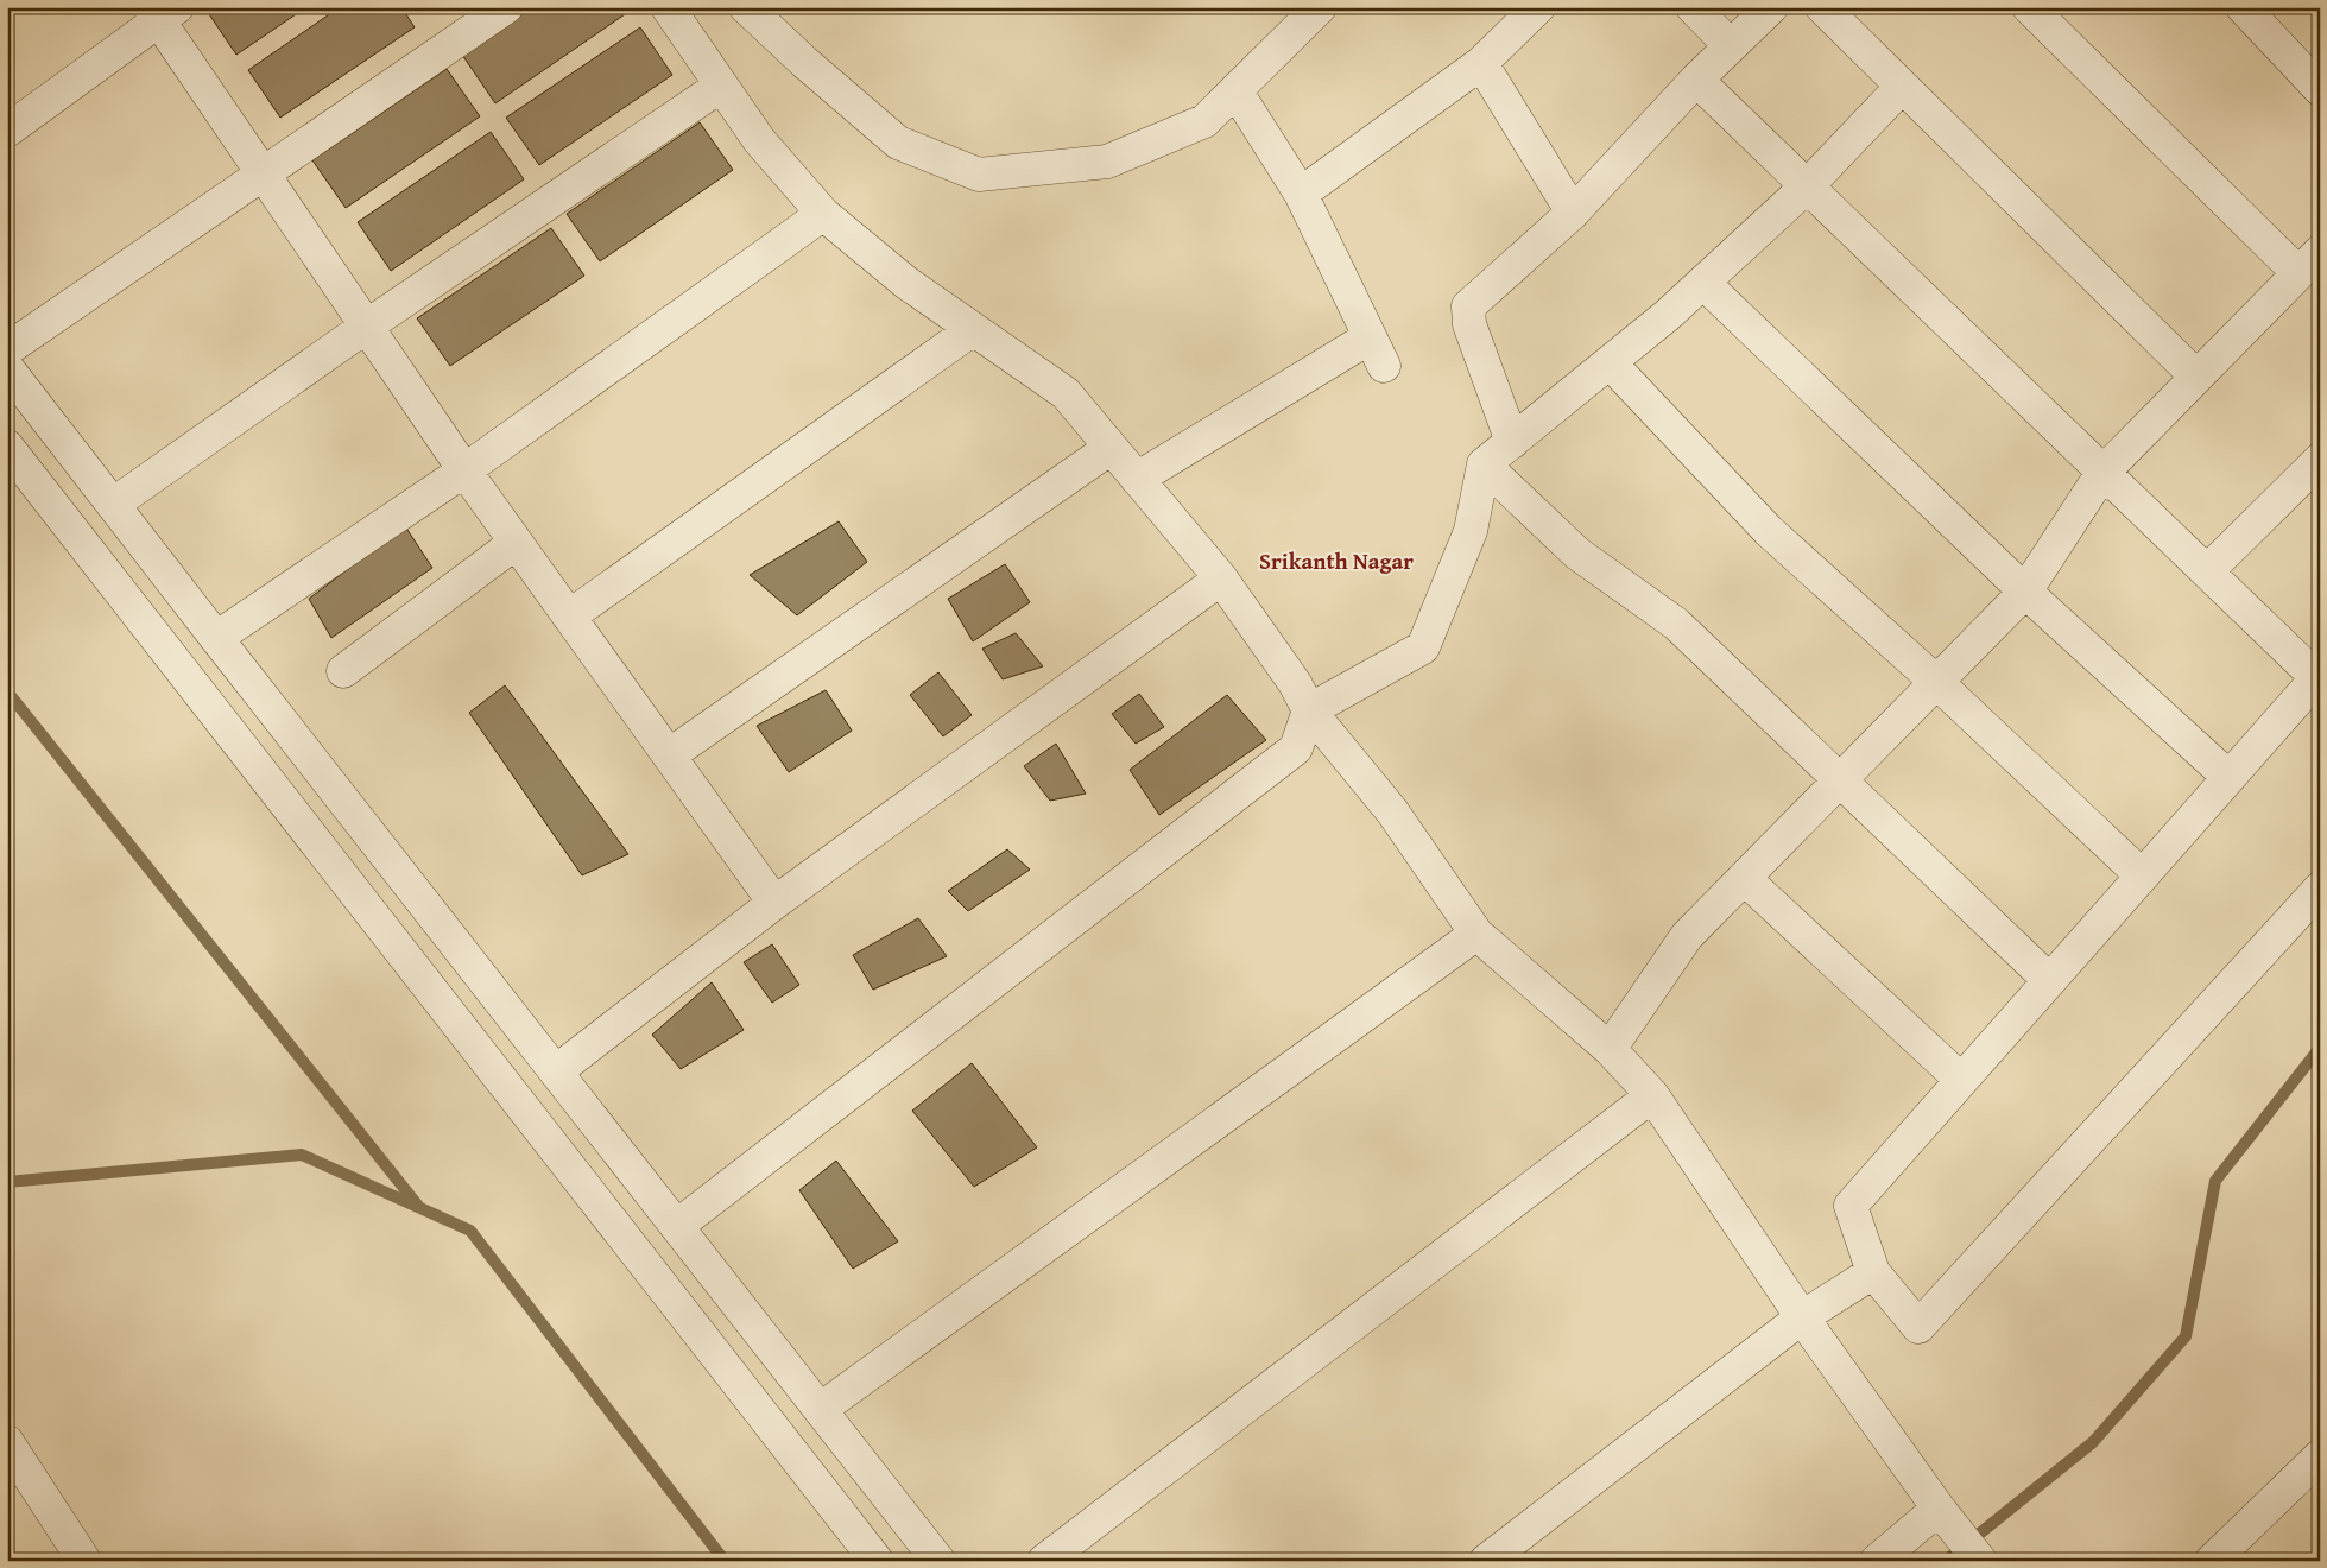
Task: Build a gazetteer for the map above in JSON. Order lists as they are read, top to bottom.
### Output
{
  "districts": ["Srikanth Nagar"]
}
